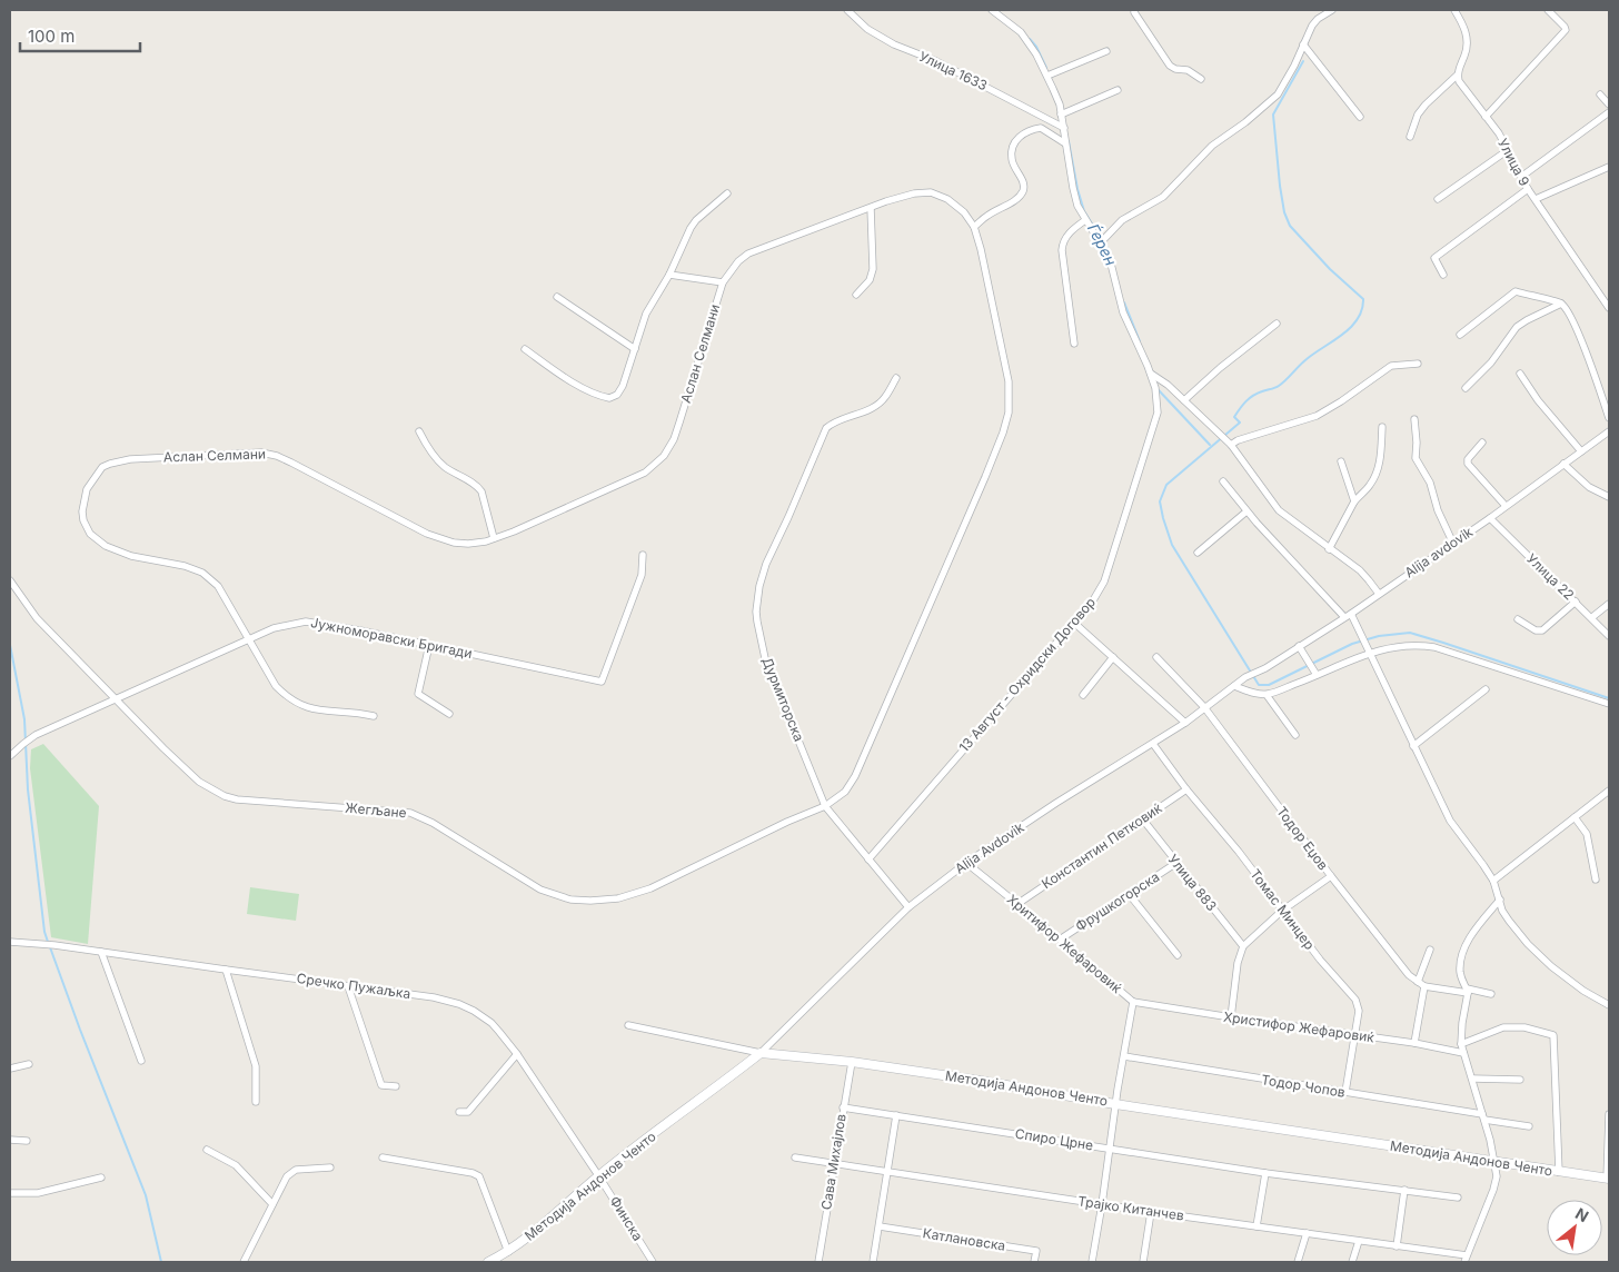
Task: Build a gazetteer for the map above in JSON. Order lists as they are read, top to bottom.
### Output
{
  "streets": {
    "main road": ["Методија Андонов Ченто"],
    "street": [
      "Улица 1633",
      "Улица 9",
      "Аслан Селмани",
      "Alija avdovik",
      "Улица 22",
      "Јужноморавски Бригади",
      "13 Август - Охридски Договор",
      "Дурмиторска",
      "Жегљане",
      "Тодор Еџов",
      "Константин Петковиќ",
      "Alija Avdovik",
      "Улица 883",
      "Фрушкогорска",
      "Томас Минцер",
      "Хритифор Жефаровиќ",
      "Сречко Пужаљка",
      "Христифор Жефаровиќ",
      "Тодор Чопов",
      "Спиро Црне",
      "Сава Михајлов",
      "Трајко Китанчев",
      "Финска",
      "Катлановска"
    ]
  },
  "crossings": [
    ["Улица 1633", "13 Август - Охридски Договор"],
    ["Аслан Селмани", "Јужноморавски Бригади"],
    ["Аслан Селмани", "Дурмиторска"],
    ["Аслан Селмани", "Жегљане"],
    ["Alija avdovik", "Улица 22"],
    ["Alija avdovik", "Alija Avdovik"],
    ["Јужноморавски Бригади", "Жегљане"],
    ["13 Август - Охридски Договор", "Дурмиторска"],
    ["Дурмиторска", "Жегљане"],
    ["Дурмиторска", "Alija Avdovik"],
    ["Тодор Еџов", "Alija Avdovik"],
    ["Тодор Еџов", "Улица 883"],
    ["Тодор Еџов", "Томас Минцер"],
    ["Константин Петковиќ", "Улица 883"],
    ["Константин Петковиќ", "Томас Минцер"],
    ["Константин Петковиќ", "Хритифор Жефаровиќ"],
    ["Alija Avdovik", "Томас Минцер"],
    ["Alija Avdovik", "Хритифор Жефаровиќ"],
    ["Alija Avdovik", "Методија Андонов Ченто"],
    ["Улица 883", "Фрушкогорска"],
    ["Фрушкогорска", "Хритифор Жефаровиќ"],
    ["Томас Минцер", "Христифор Жефаровиќ"],
    ["Томас Минцер", "Тодор Чопов"],
    ["Хритифор Жефаровиќ", "Христифор Жефаровиќ"],
    ["Хритифор Жефаровиќ", "Тодор Чопов"],
    ["Хритифор Жефаровиќ", "Методија Андонов Ченто"],
    ["Хритифор Жефаровиќ", "Спиро Црне"],
    ["Хритифор Жефаровиќ", "Трајко Китанчев"],
    ["Сречко Пужаљка", "Методија Андонов Ченто"],
    ["Сречко Пужаљка", "Финска"],
    ["Методија Андонов Ченто", "Сава Михајлов"],
    ["Методија Андонов Ченто", "Финска"],
    ["Спиро Црне", "Сава Михајлов"],
    ["Сава Михајлов", "Трајко Китанчев"]
  ],
  "water": ["Ѓерен"],
  "scale_bar": "100 m",
  "north": "top right"
}
